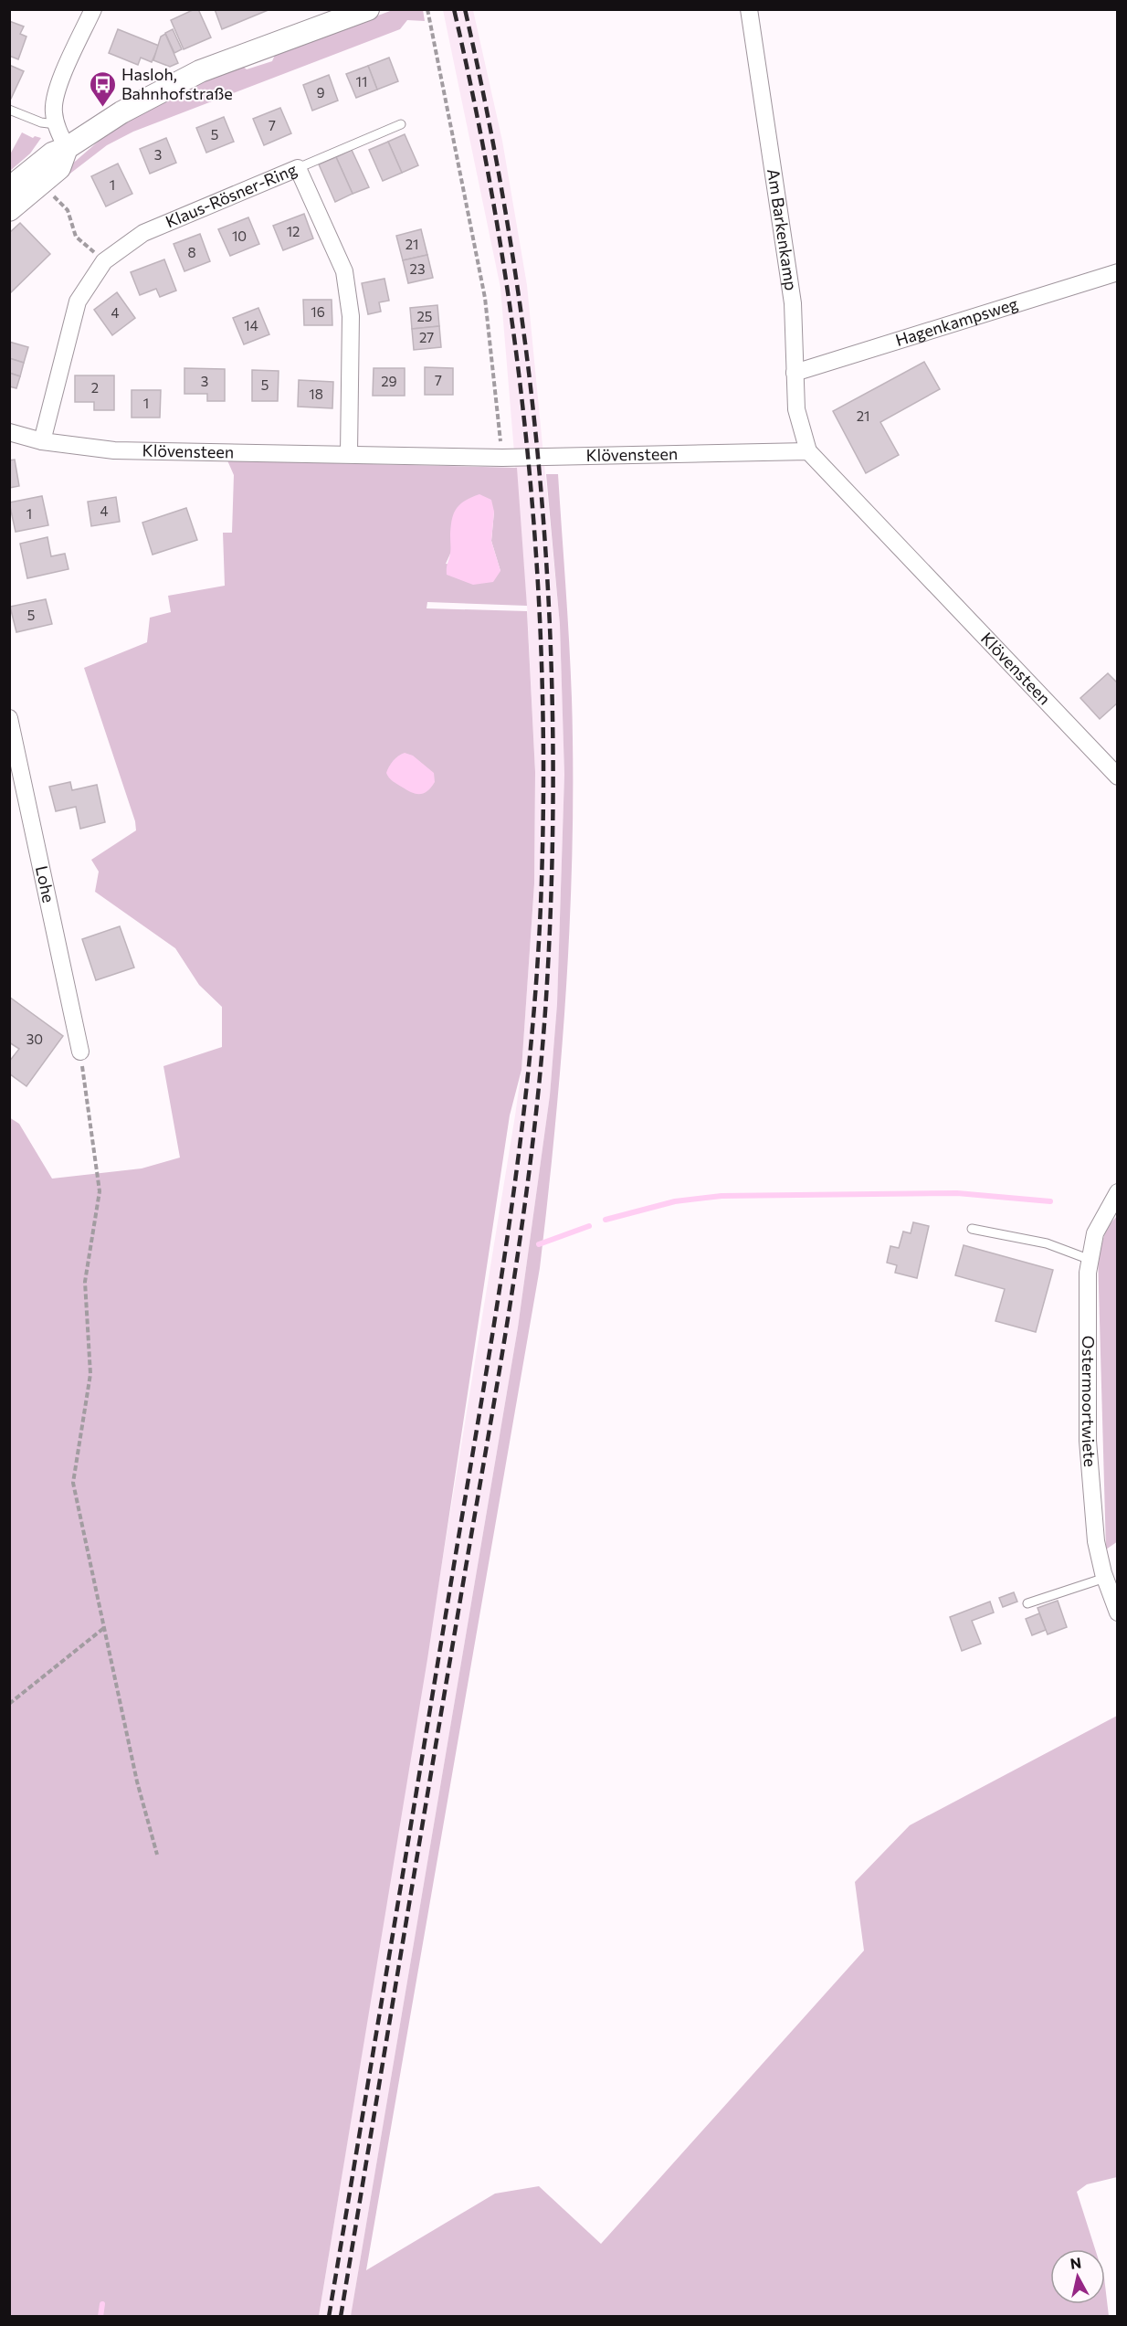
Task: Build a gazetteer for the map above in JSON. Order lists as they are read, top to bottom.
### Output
{
  "streets": {
    "street": [
      "Klaus-Rösner-Ring",
      "Am Barkenkamp",
      "Hagenkampsweg",
      "Klövensteen",
      "Lohe",
      "Ostermoortwiete"
    ]
  },
  "crossings": [
    ["Klaus-Rösner-Ring", "Klövensteen"],
    ["Am Barkenkamp", "Hagenkampsweg"],
    ["Am Barkenkamp", "Klövensteen"]
  ],
  "places": {
    "bus stop": ["Hasloh, Bahnhofstraße"]
  },
  "house_numbers": [
    "11",
    "9",
    "7",
    "5",
    "3",
    "1",
    "12",
    "10",
    "21",
    "8",
    "23",
    "16",
    "4",
    "25",
    "14",
    "27",
    "7",
    "3",
    "29",
    "5",
    "2",
    "18",
    "1",
    "21",
    "4",
    "1",
    "5",
    "30"
  ],
  "north": "top"
}
